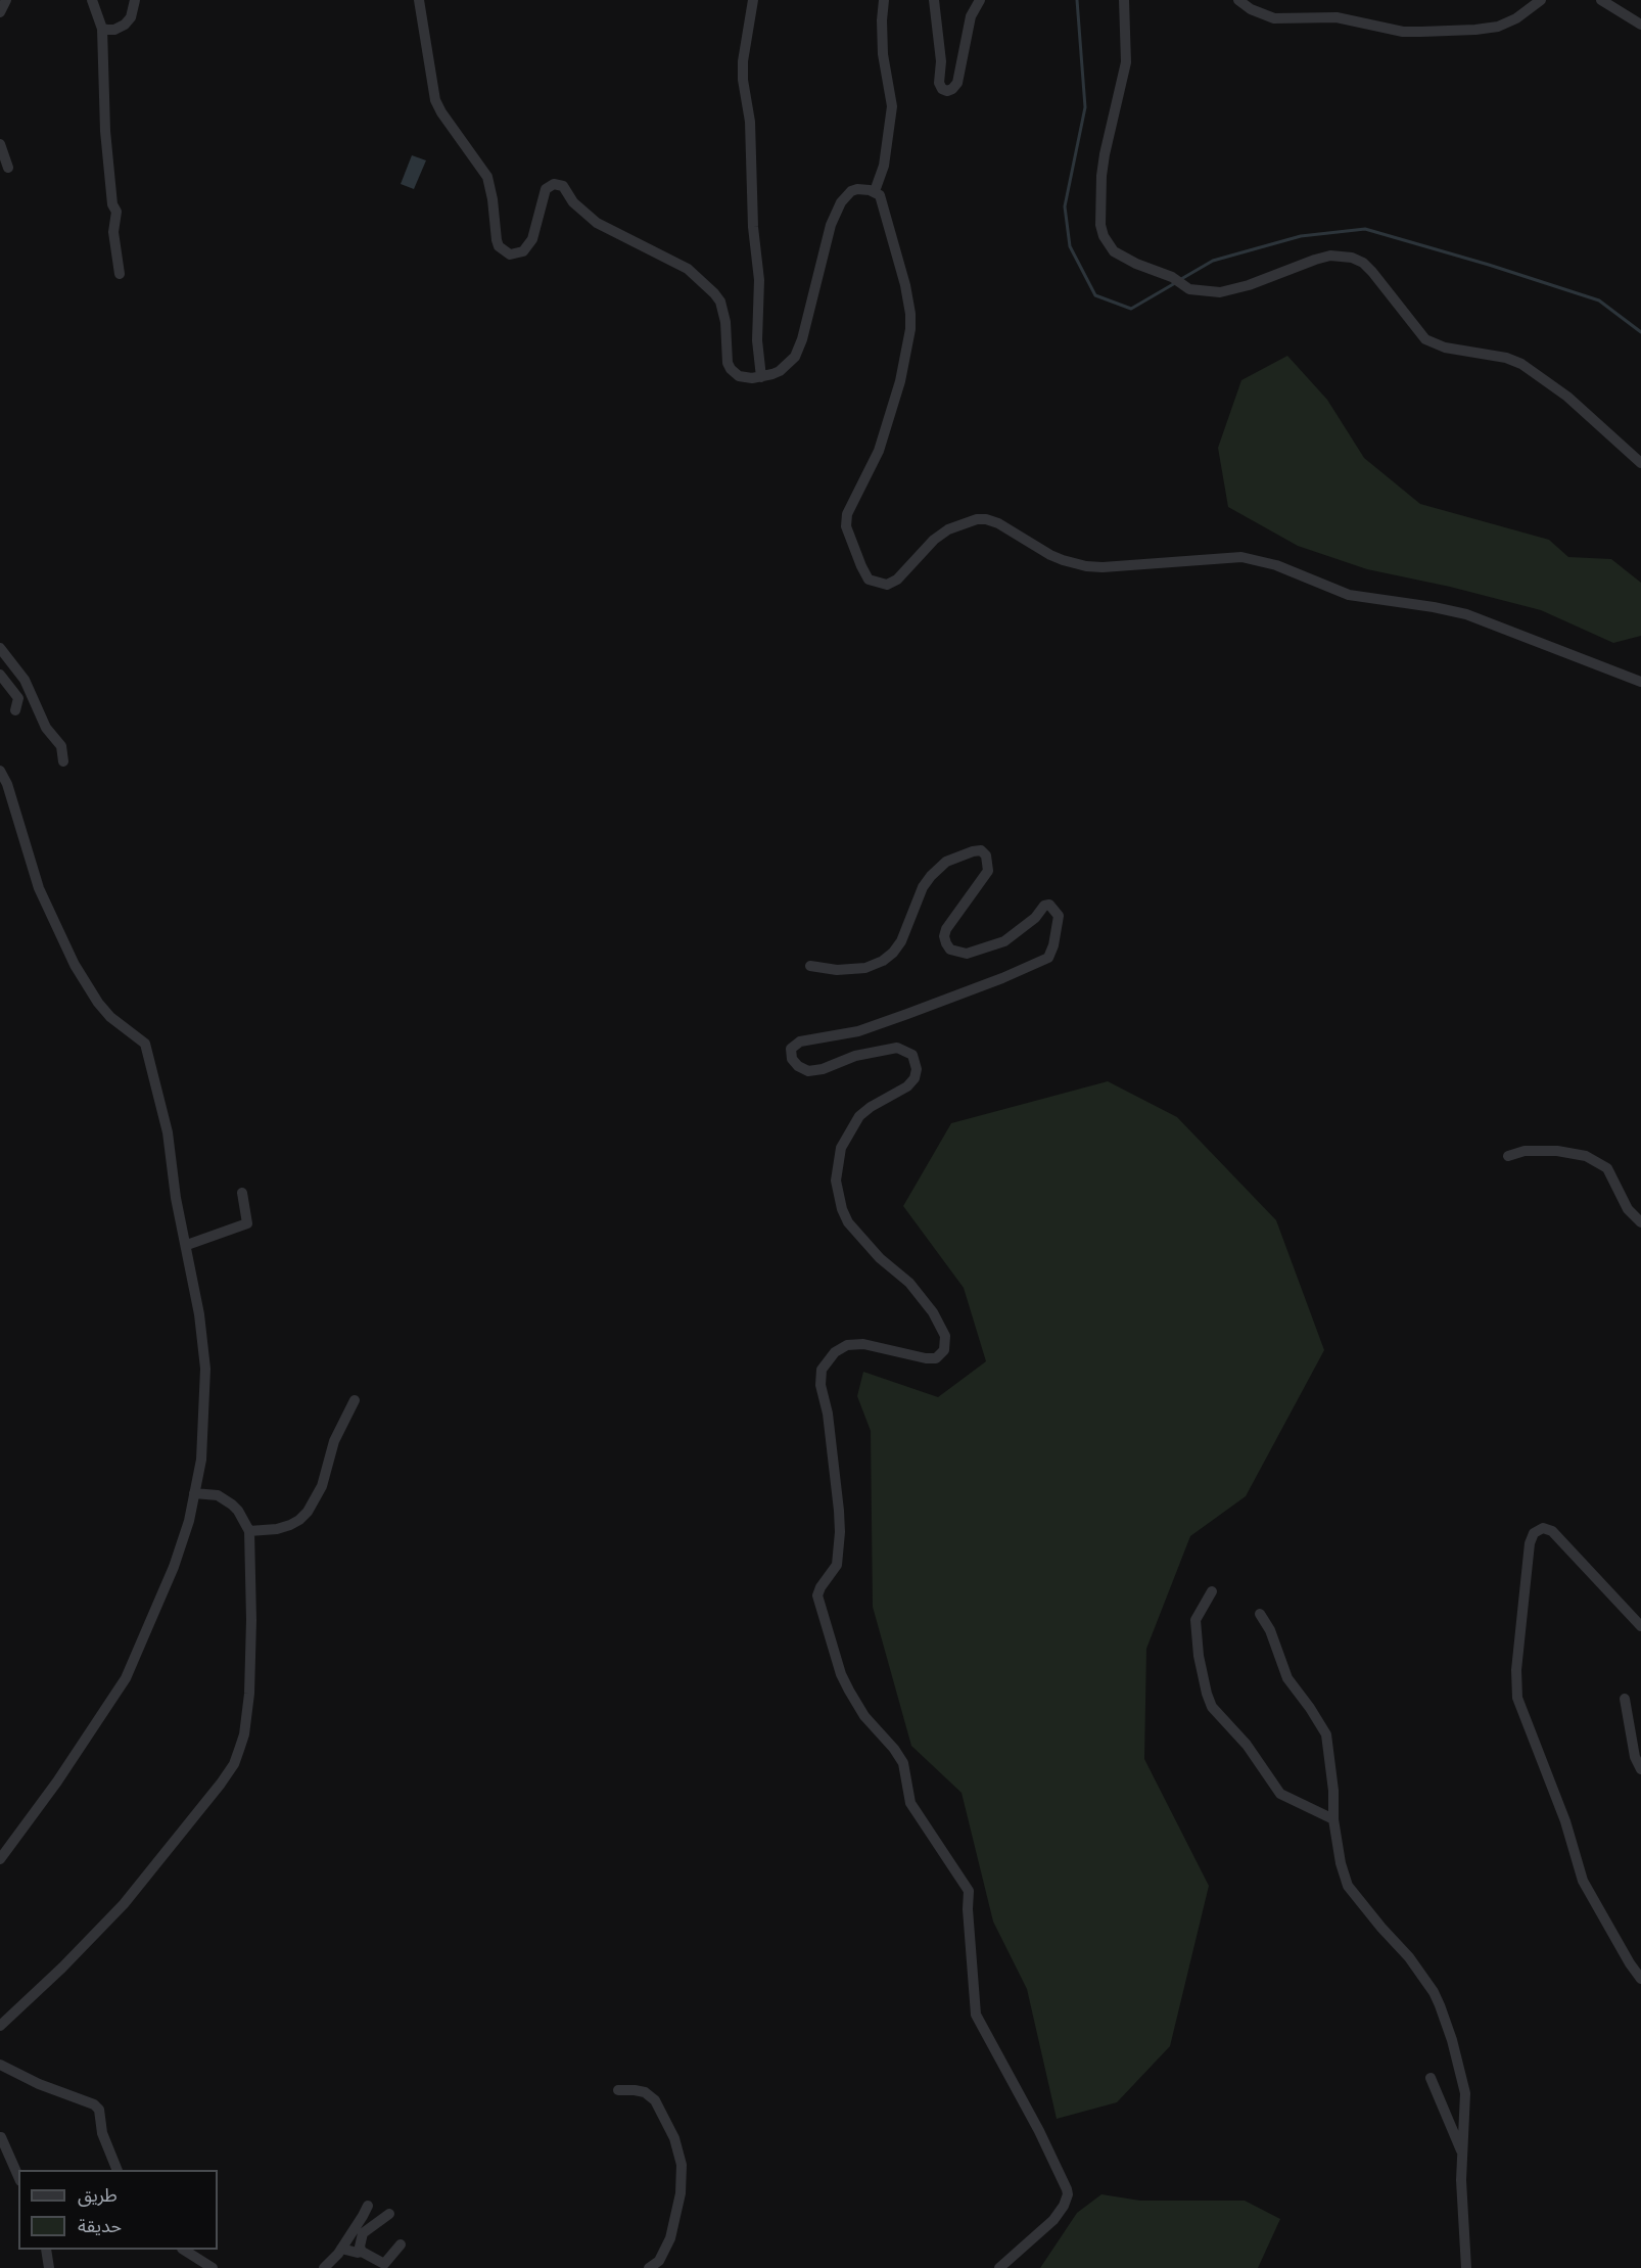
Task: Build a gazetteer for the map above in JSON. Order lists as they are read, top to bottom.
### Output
{
  "legend": ["طريق", "حديقة"]
}
